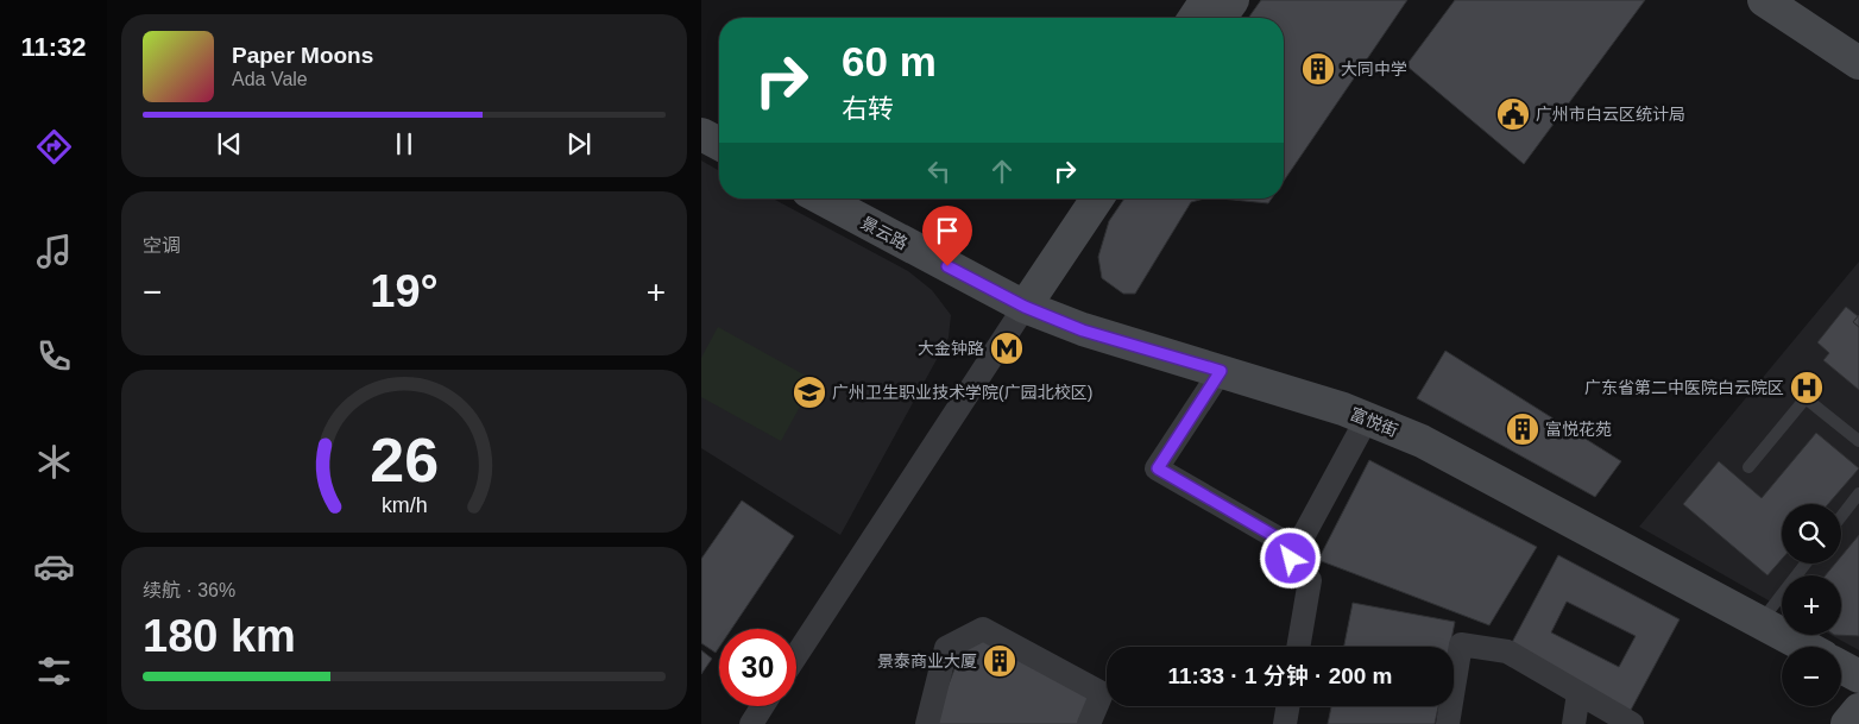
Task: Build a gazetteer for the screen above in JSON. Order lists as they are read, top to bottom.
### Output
{
  "streets": {
    "street": ["景云路", "富悦街"]
  },
  "crossings": [
    ["景云路", "富悦街"]
  ],
  "places": {
    "building": ["大同中学", "富悦花苑", "景泰商业大厦"],
    "public building": ["广州市白云区统计局"],
    "metro station": ["大金钟路"],
    "hospital": ["广东省第二中医院白云院区"],
    "school or university": ["广州卫生职业技术学院(广园北校区)"]
  },
  "page": {
    "tabs": "11:32",
    "turn": ["60 m", "右转"],
    "song": ["Paper Moons", "Ada Vale"],
    "tile": [
      "空调",
      ["续航 · 36%", "180 km"]
    ],
    "heat": ["−", "19°", "+"],
    "map_buttons": ["+", "−"],
    "limit": "30",
    "trip": "11:33 · 1 分钟 · 200 m",
    "gauge": ["26", "km/h"]
  }
}
